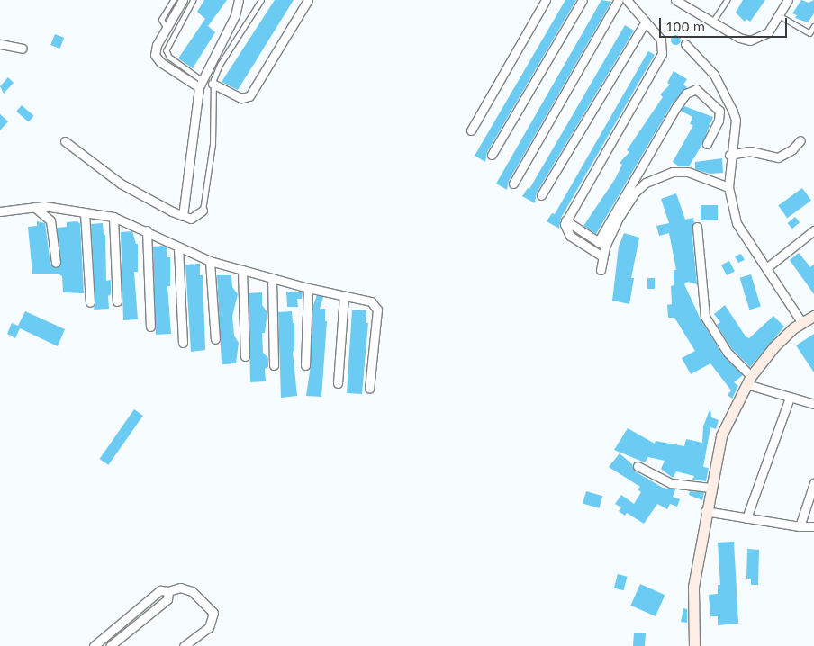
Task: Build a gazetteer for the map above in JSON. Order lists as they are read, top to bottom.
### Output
{
  "scale_bar": "100 m"
}
